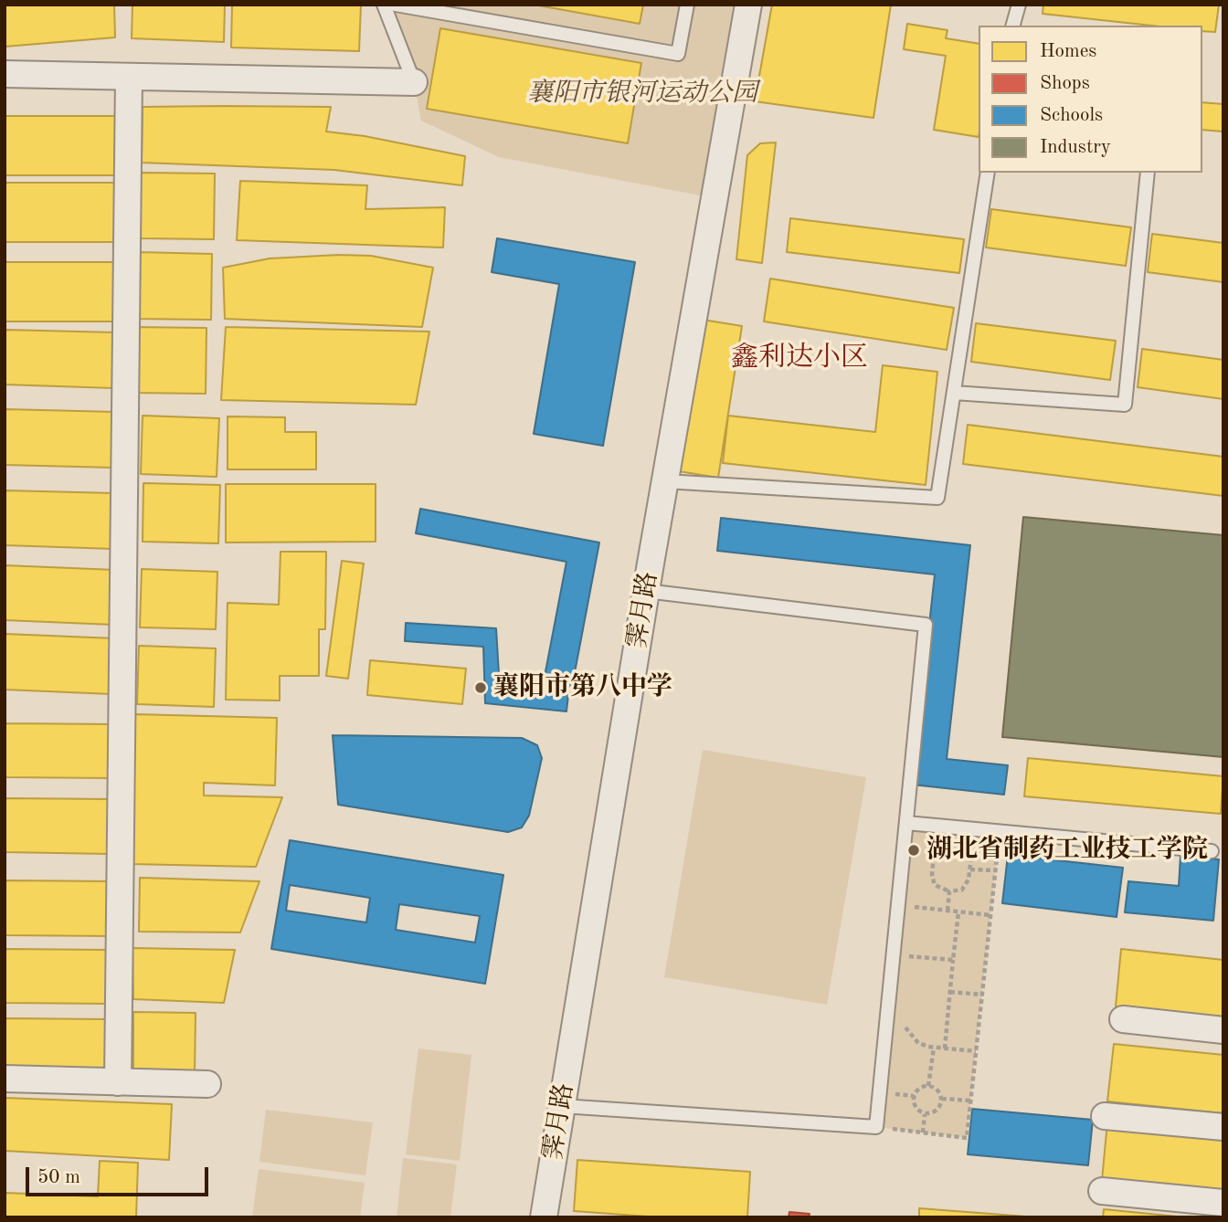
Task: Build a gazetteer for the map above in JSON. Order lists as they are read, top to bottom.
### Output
{
  "streets": {
    "street": ["霁月路"]
  },
  "districts": ["鑫利达小区"],
  "parks": ["襄阳市银河运动公园"],
  "places": ["襄阳市第八中学", "湖北省制药工业技工学院"],
  "legend": [
    "Homes",
    "Shops",
    "Schools",
    "Industry"
  ],
  "scale_bar": "50 m"
}
